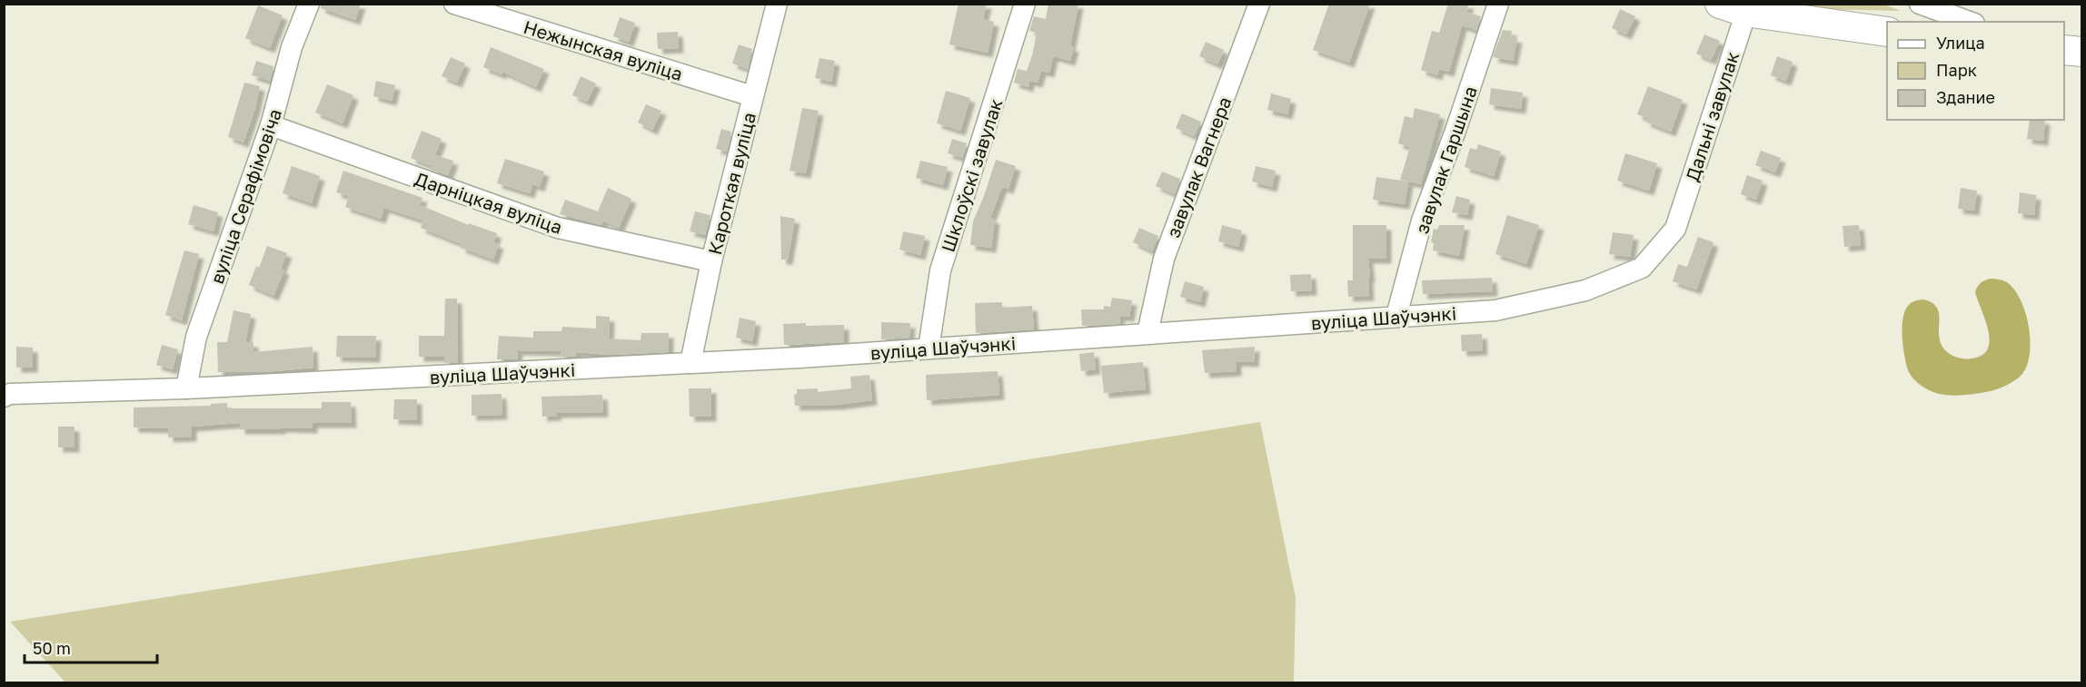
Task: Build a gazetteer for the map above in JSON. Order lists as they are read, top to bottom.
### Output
{
  "streets": {
    "street": [
      "Нежынская вуліца",
      "Дальні завулак",
      "завулак Гаршына",
      "завулак Вагнера",
      "Шклоўскі завулак",
      "Кароткая вуліца",
      "вуліца Серафімовіча",
      "Дарніцкая вуліца",
      "вуліца Шаўчэнкі"
    ]
  },
  "crossings": [
    ["Нежынская вуліца", "Кароткая вуліца"],
    ["Дальні завулак", "вуліца Шаўчэнкі"],
    ["завулак Гаршына", "вуліца Шаўчэнкі"],
    ["завулак Вагнера", "вуліца Шаўчэнкі"],
    ["Шклоўскі завулак", "вуліца Шаўчэнкі"],
    ["Кароткая вуліца", "Дарніцкая вуліца"],
    ["Кароткая вуліца", "вуліца Шаўчэнкі"],
    ["вуліца Серафімовіча", "Дарніцкая вуліца"],
    ["вуліца Серафімовіча", "вуліца Шаўчэнкі"]
  ],
  "legend": ["Улица", "Парк", "Здание"],
  "scale_bar": "50 m"
}
